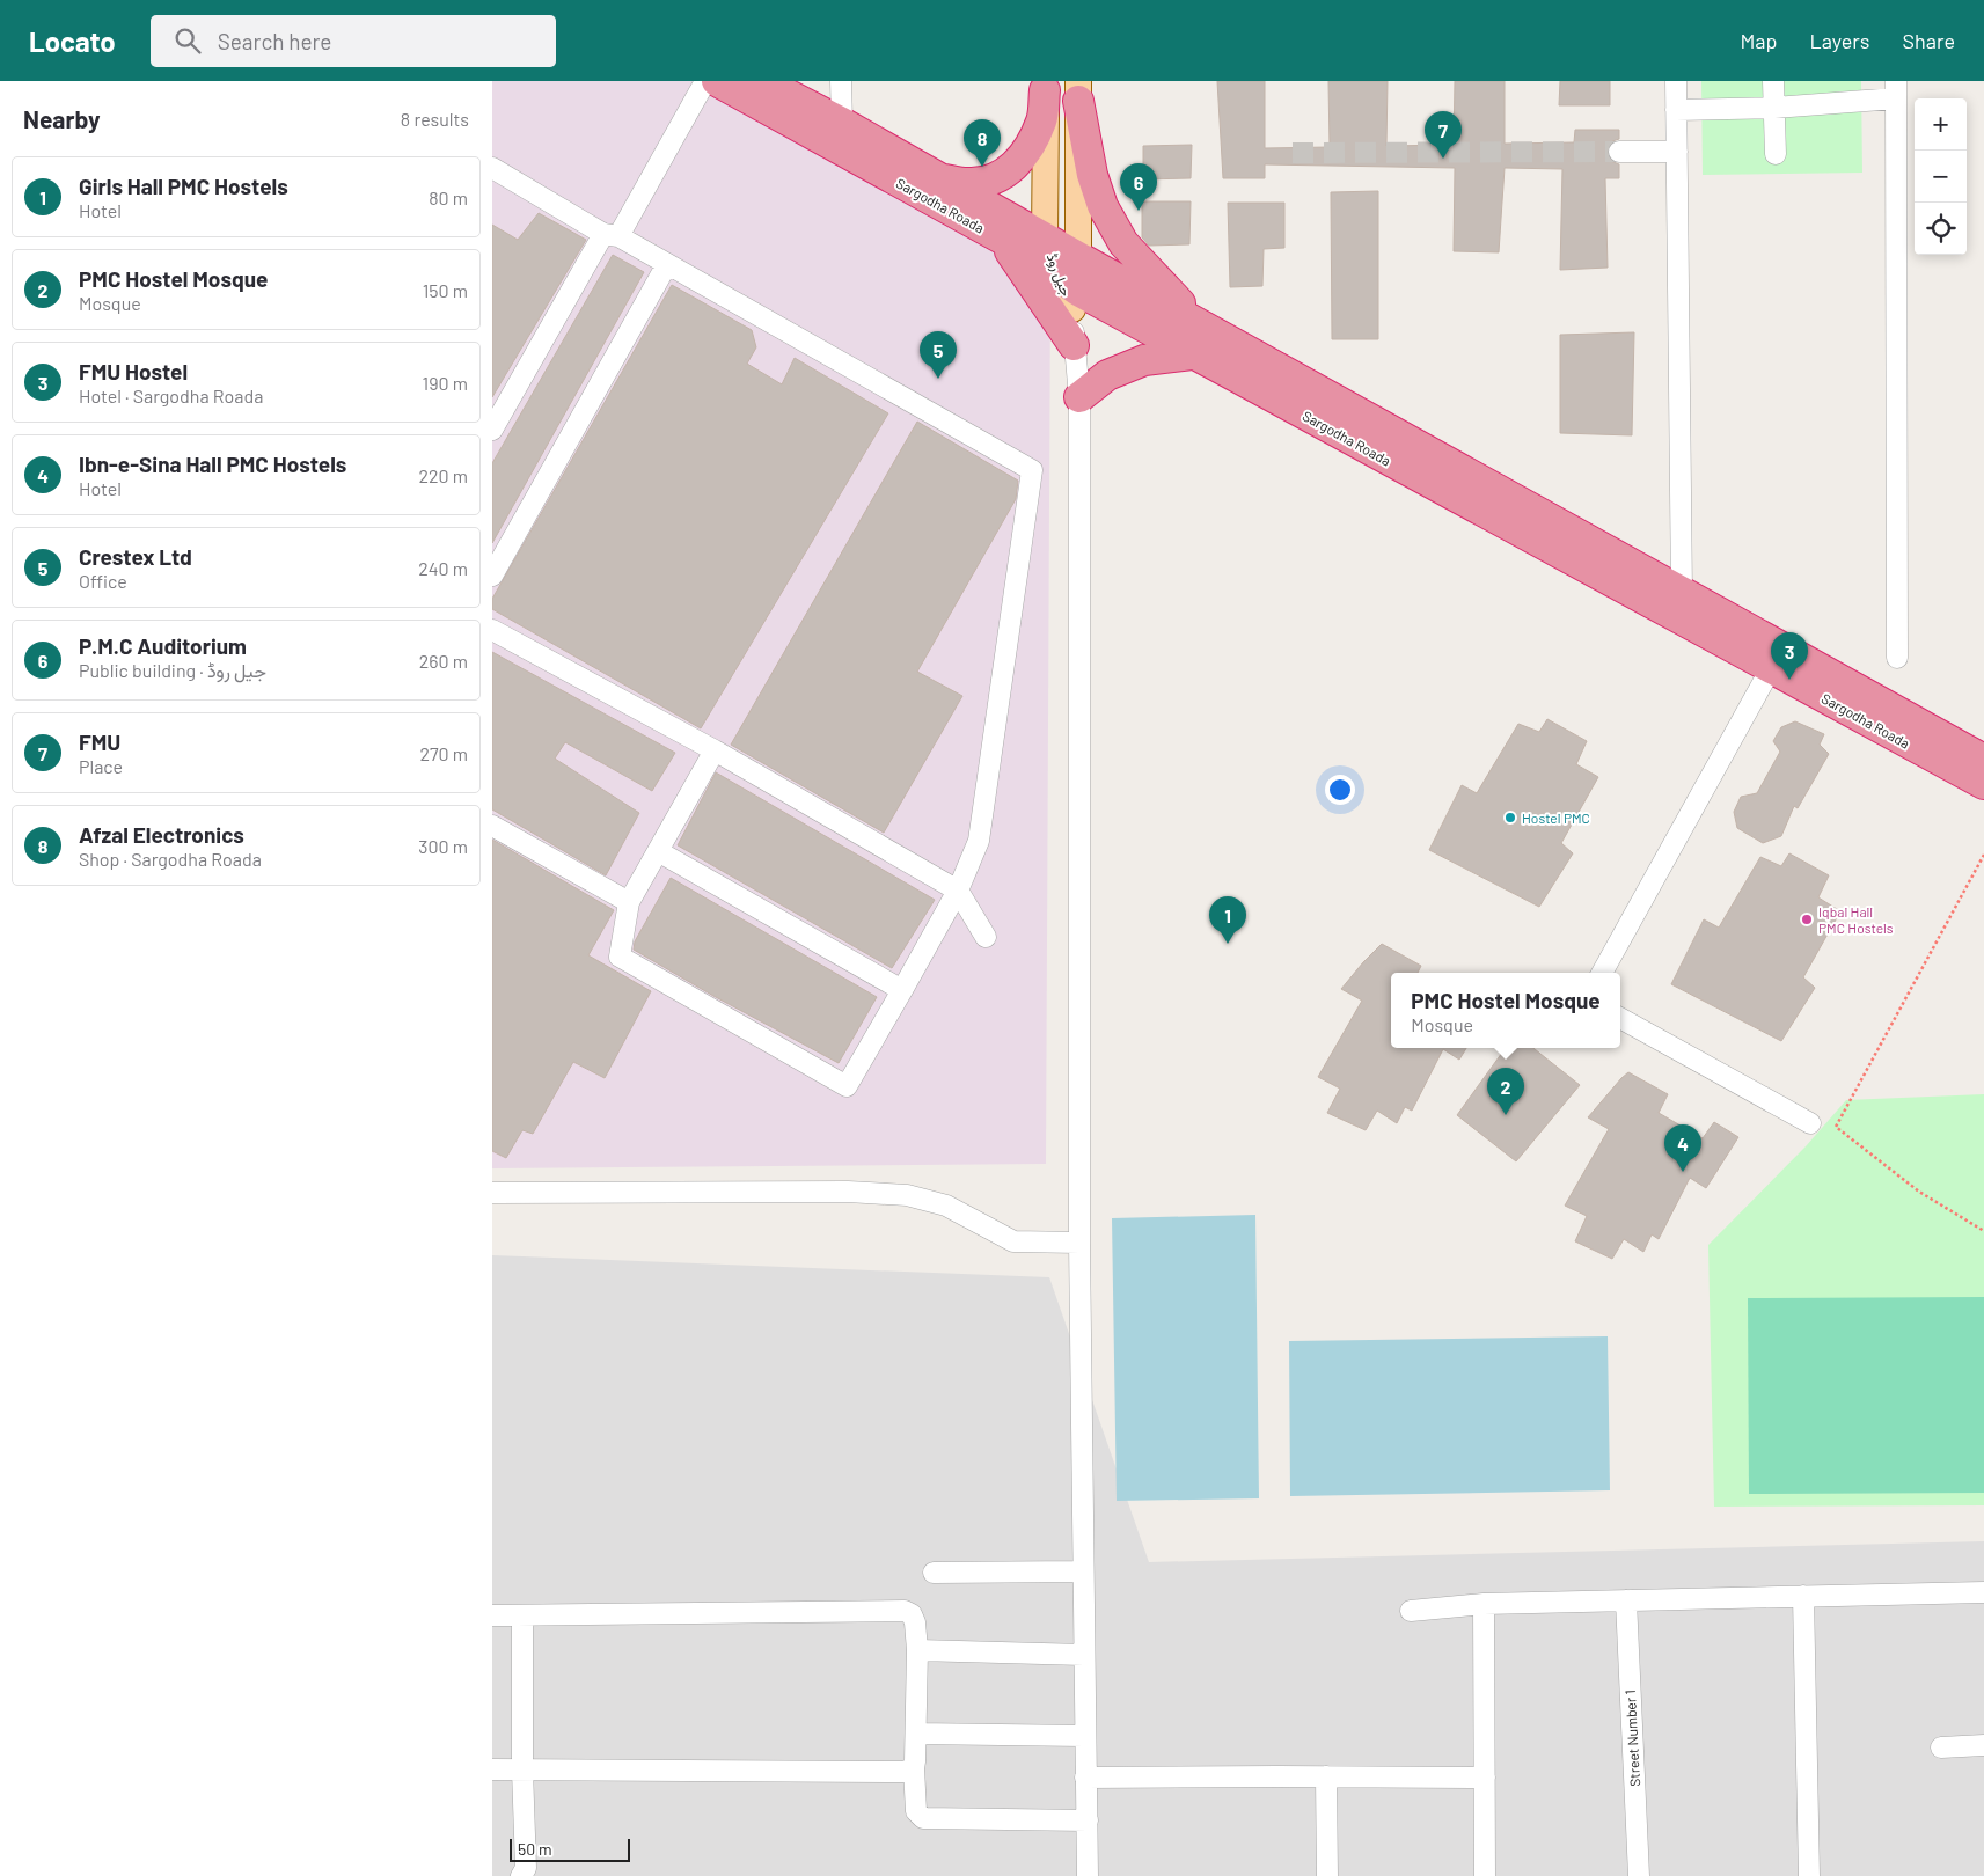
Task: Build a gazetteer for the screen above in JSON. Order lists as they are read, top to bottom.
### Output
{
  "streets": {
    "highway": ["Sargodha Roada"],
    "main road": ["جیل روڈ"],
    "street": ["Street Number 1"]
  },
  "crossings": [
    ["Sargodha Roada", "جیل روڈ"]
  ],
  "places": ["Hostel PMC", "Iqbal Hall PMC Hostels"],
  "scale_bar": "50 m",
  "page": {
    "header": "Locato",
    "search": "Search here",
    "nav": ["Map", "Layers", "Share"],
    "heading": ["Nearby", "8 results"],
    "map_buttons": ["+", "−"],
    "pins": [
      "7",
      "8",
      "6",
      "5",
      "3",
      "1",
      "2",
      "4"
    ],
    "list": [
      {
        "mark": "1",
        "name": "Girls Hall PMC Hostels",
        "note": "Hotel",
        "value": "80 m"
      },
      {
        "mark": "2",
        "name": "PMC Hostel Mosque",
        "note": "Mosque",
        "value": "150 m"
      },
      {
        "mark": "3",
        "name": "FMU Hostel",
        "note": "Hotel · Sargodha Roada",
        "value": "190 m"
      },
      {
        "mark": "4",
        "name": "Ibn-e-Sina Hall PMC Hostels",
        "note": "Hotel",
        "value": "220 m"
      },
      {
        "mark": "5",
        "name": "Crestex Ltd",
        "note": "Office",
        "value": "240 m"
      },
      {
        "mark": "6",
        "name": "P.M.C Auditorium",
        "note": "Public building · جیل روڈ",
        "value": "260 m"
      },
      {
        "mark": "7",
        "name": "FMU",
        "note": "Place",
        "value": "270 m"
      },
      {
        "mark": "8",
        "name": "Afzal Electronics",
        "note": "Shop · Sargodha Roada",
        "value": "300 m"
      }
    ],
    "popup": ["PMC Hostel Mosque", "Mosque"],
    "scale": "50 m"
  }
}
